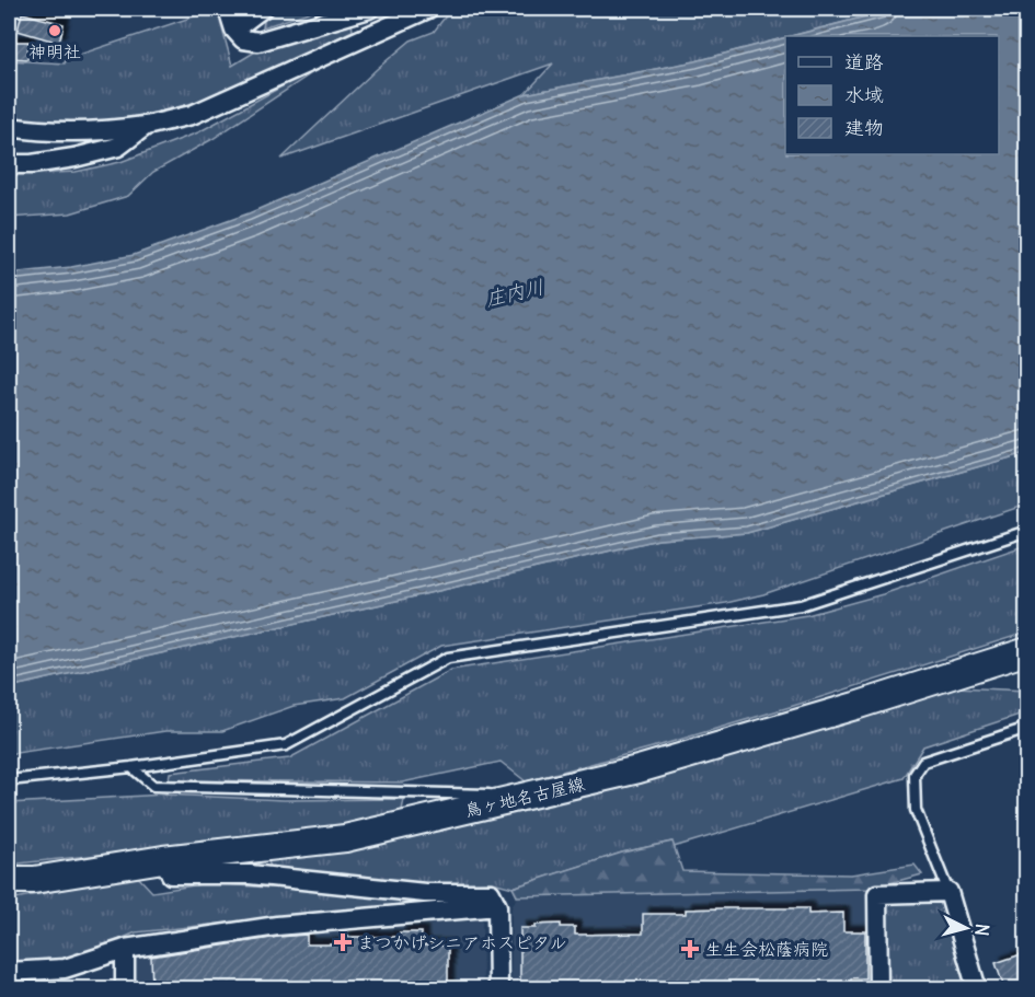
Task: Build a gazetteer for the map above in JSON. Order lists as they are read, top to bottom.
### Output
{
  "streets": {
    "main road": ["鳥ヶ地名古屋線"]
  },
  "water": ["庄内川"],
  "places": {
    "other": ["神明社"],
    "health": ["まつかげシニアホスピタル", "生生会松蔭病院"]
  },
  "legend": ["道路", "水域", "建物"],
  "north": "right"
}
